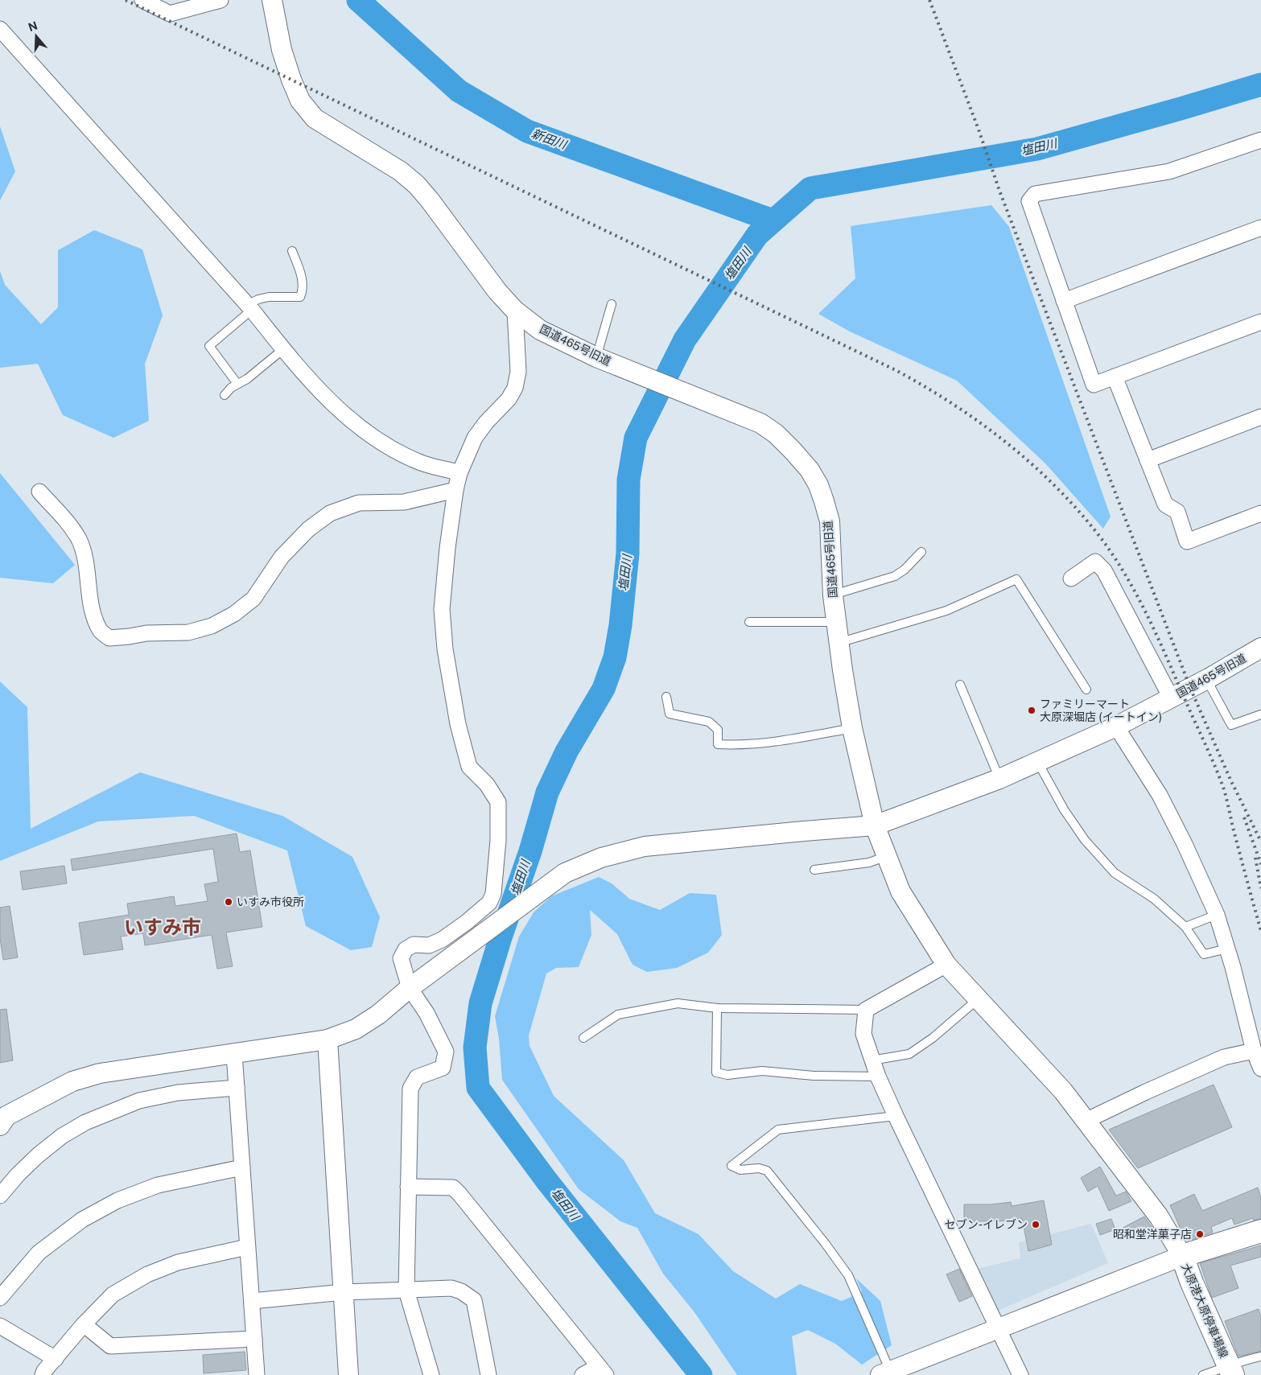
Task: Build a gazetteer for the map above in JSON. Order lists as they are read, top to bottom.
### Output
{
  "streets": {
    "main road": ["大原港大原停車場線"],
    "street": ["国道465号旧道"]
  },
  "districts": ["いすみ市"],
  "water": ["新田川", "塩田川"],
  "places": [
    "ファミリーマート 大原深堀店 (イートイン)",
    "いすみ市役所",
    "セブン-イレブン",
    "昭和堂洋菓子店"
  ],
  "north": "top"
}
